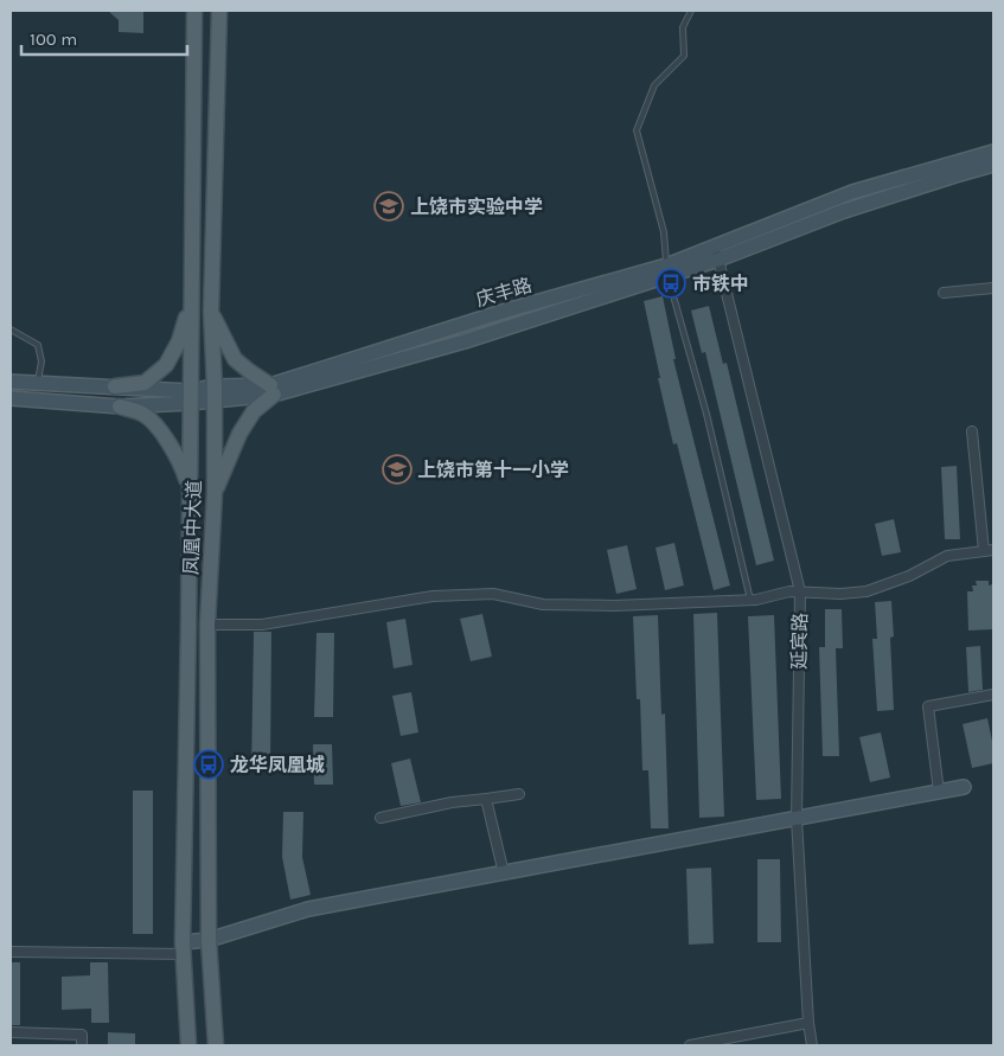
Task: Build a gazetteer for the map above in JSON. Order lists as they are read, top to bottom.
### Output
{
  "streets": {
    "main road": ["庆丰路", "凤凰中大道"],
    "street": ["延宾路"]
  },
  "crossings": [
    ["庆丰路", "延宾路"]
  ],
  "places": {
    "school or university": ["上饶市实验中学", "上饶市第十一小学"],
    "bus stop": ["市铁中", "龙华凤凰城"]
  },
  "scale_bar": "100 m"
}
